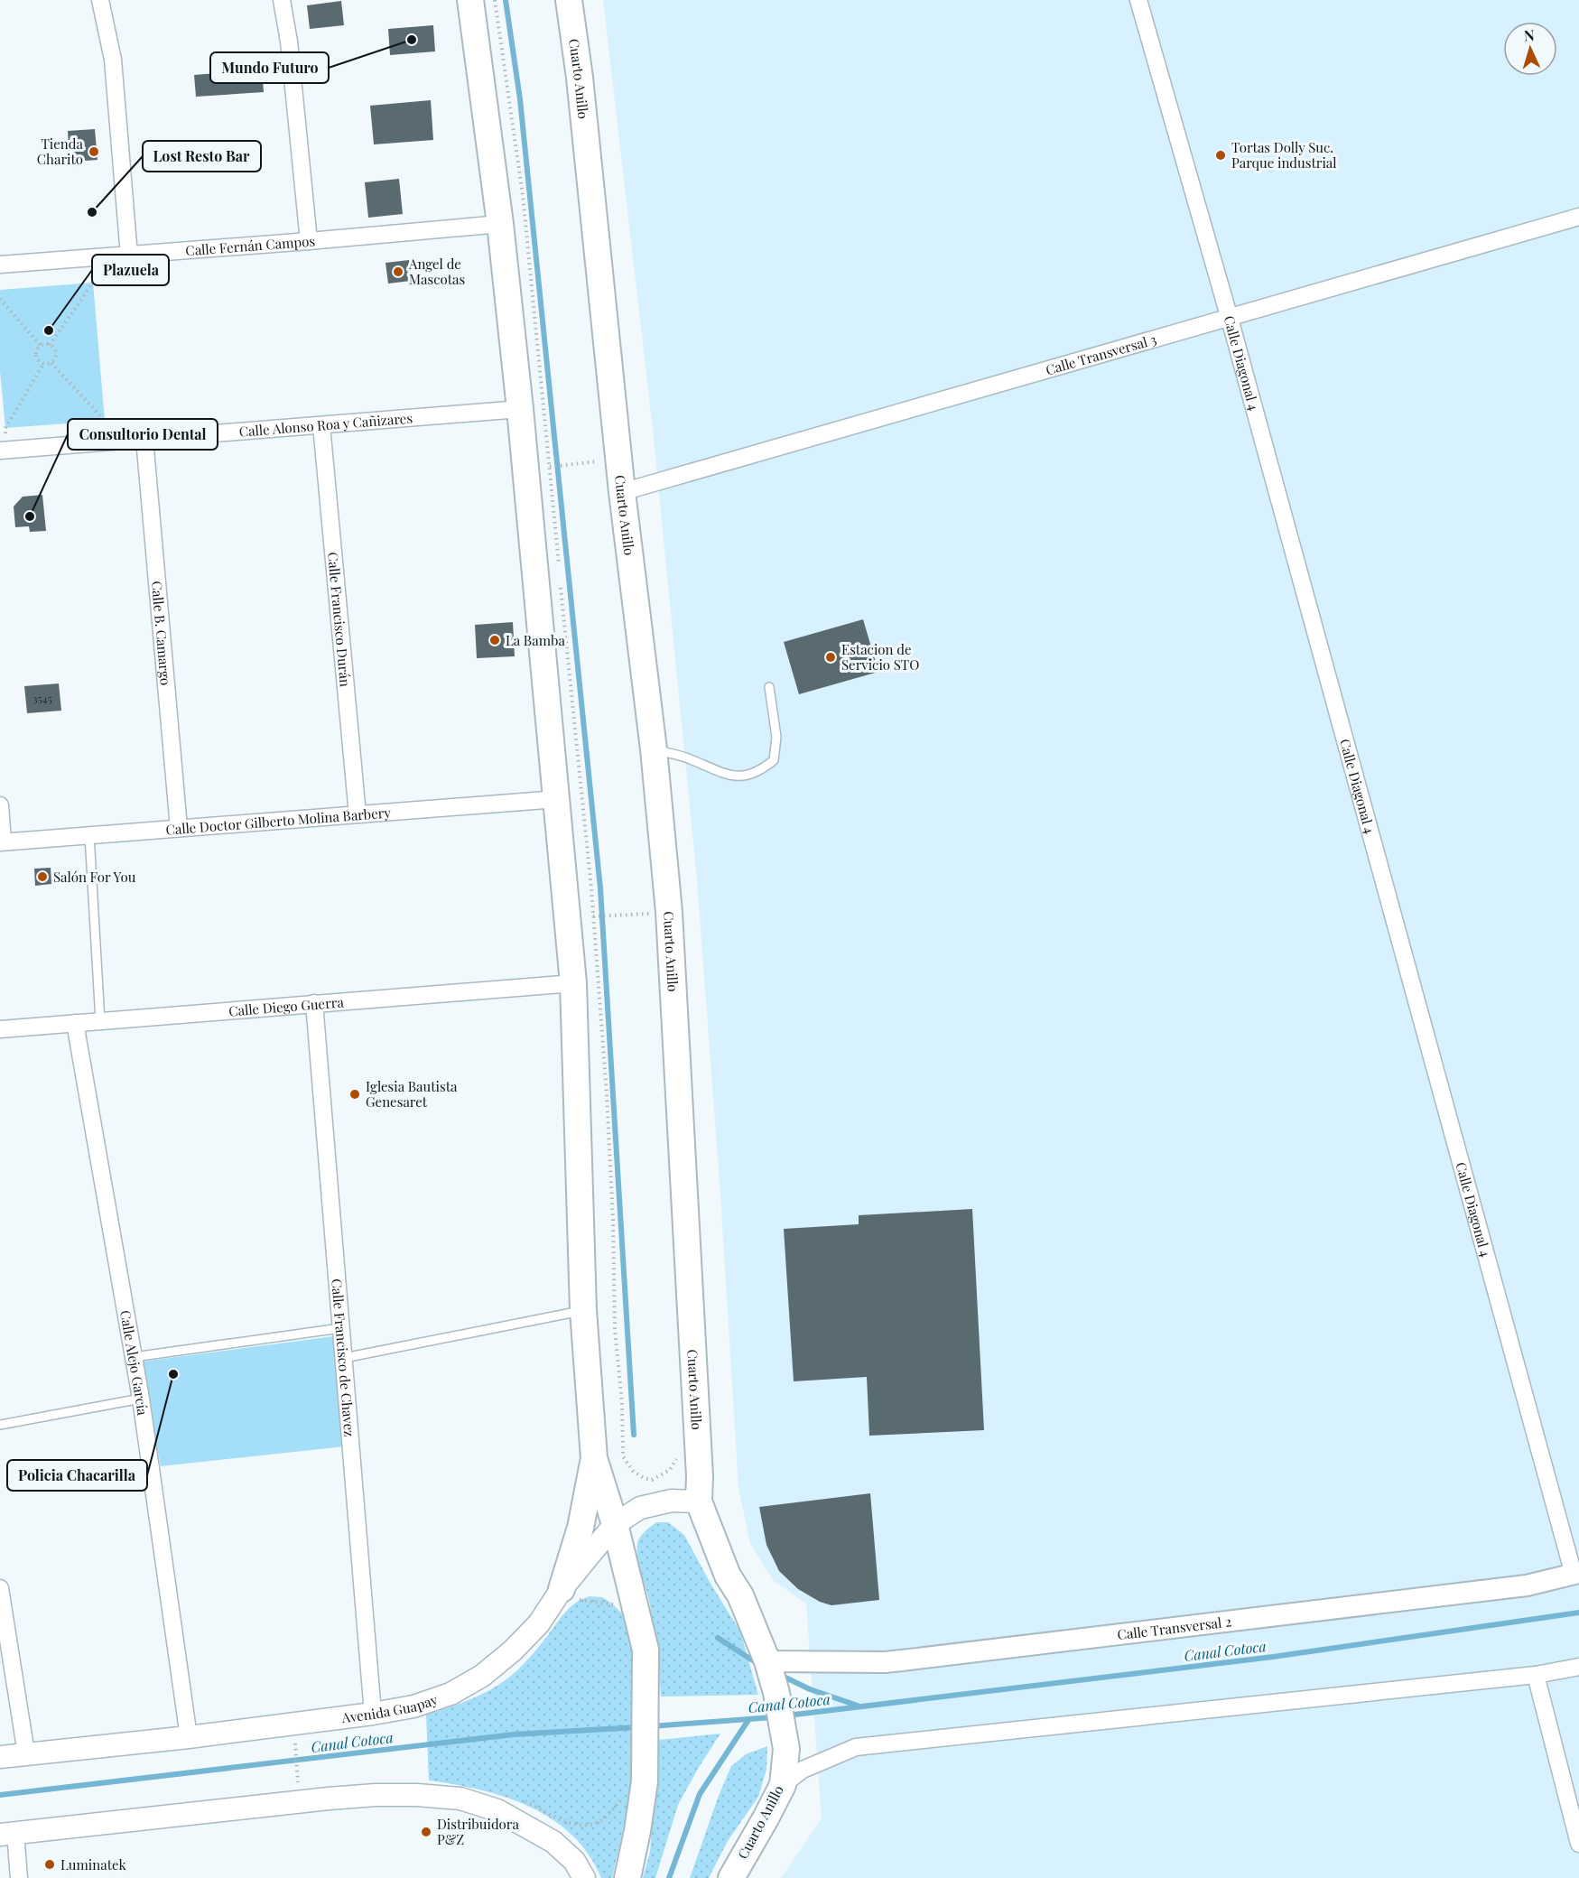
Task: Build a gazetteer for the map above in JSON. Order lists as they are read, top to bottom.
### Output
{
  "streets": {
    "highway": ["Cuarto Anillo"],
    "main road": ["Avenida Guapay"],
    "street": [
      "Calle Fernán Campos",
      "Calle Transversal 3",
      "Calle Diagonal 4",
      "Calle Alonso Roa y Cañizares",
      "Calle Francisco Durán",
      "Calle B. Camargo",
      "Calle Doctor Gilberto Molina Barbery",
      "Calle Diego Guerra",
      "Calle Francisco de Chavez",
      "Calle Alejo García",
      "Calle Transversal 2"
    ]
  },
  "crossings": [
    ["Cuarto Anillo", "Calle Transversal 3"],
    ["Cuarto Anillo", "Calle Transversal 2"],
    ["Cuarto Anillo", "Avenida Guapay"],
    ["Calle Transversal 3", "Calle Diagonal 4"],
    ["Calle Diagonal 4", "Calle Transversal 2"],
    ["Calle Alonso Roa y Cañizares", "Calle Francisco Durán"],
    ["Calle Alonso Roa y Cañizares", "Calle B. Camargo"],
    ["Calle Francisco Durán", "Calle Doctor Gilberto Molina Barbery"],
    ["Calle B. Camargo", "Calle Doctor Gilberto Molina Barbery"],
    ["Calle Diego Guerra", "Calle Francisco de Chavez"],
    ["Calle Diego Guerra", "Calle Alejo García"],
    ["Calle Francisco de Chavez", "Avenida Guapay"],
    ["Calle Alejo García", "Avenida Guapay"]
  ],
  "water": ["Canal Cotoca"],
  "places": [
    "Mundo Futuro",
    "Tienda Charito",
    "Tortas Dolly Suc. Parque industrial",
    "Lost Resto Bar",
    "Angel de Mascotas",
    "Plazuela",
    "Consultorio Dental",
    "La Bamba",
    "Estacion de Servicio STO",
    "Salón For You",
    "Iglesia Bautista Genesaret",
    "Policia Chacarilla",
    "Distribuidora P&Z",
    "Luminatek"
  ],
  "house_numbers": ["3545"],
  "north": "top"
}
